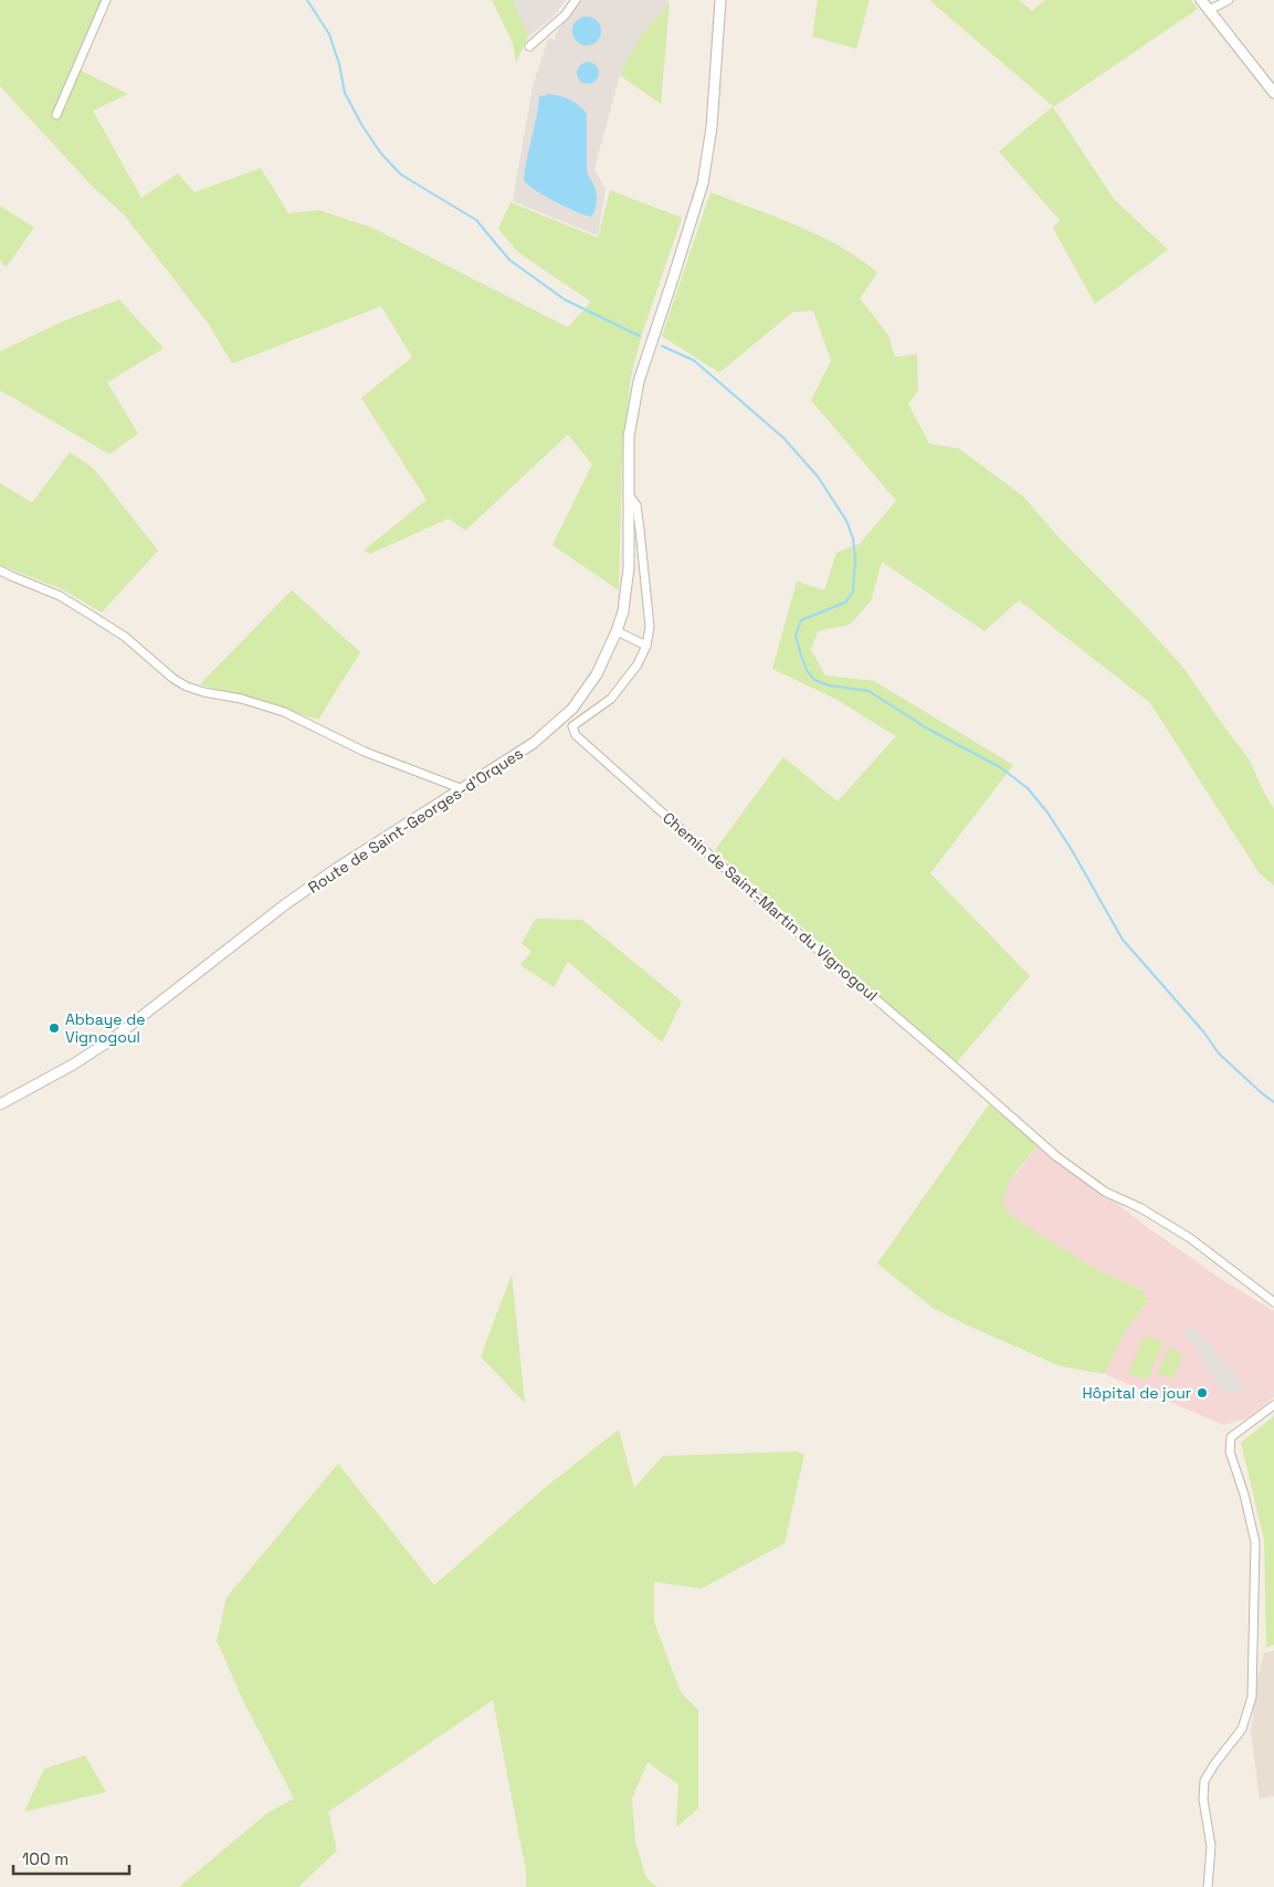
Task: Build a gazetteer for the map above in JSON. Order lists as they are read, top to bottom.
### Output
{
  "streets": {
    "street": ["Route de Saint-Georges-d'Orques", "Chemin de Saint-Martin du Vignogoul"]
  },
  "crossings": [
    ["Route de Saint-Georges-d'Orques", "Chemin de Saint-Martin du Vignogoul"]
  ],
  "places": ["Abbaye de Vignogoul", "Hôpital de jour"],
  "scale_bar": "100 m"
}
